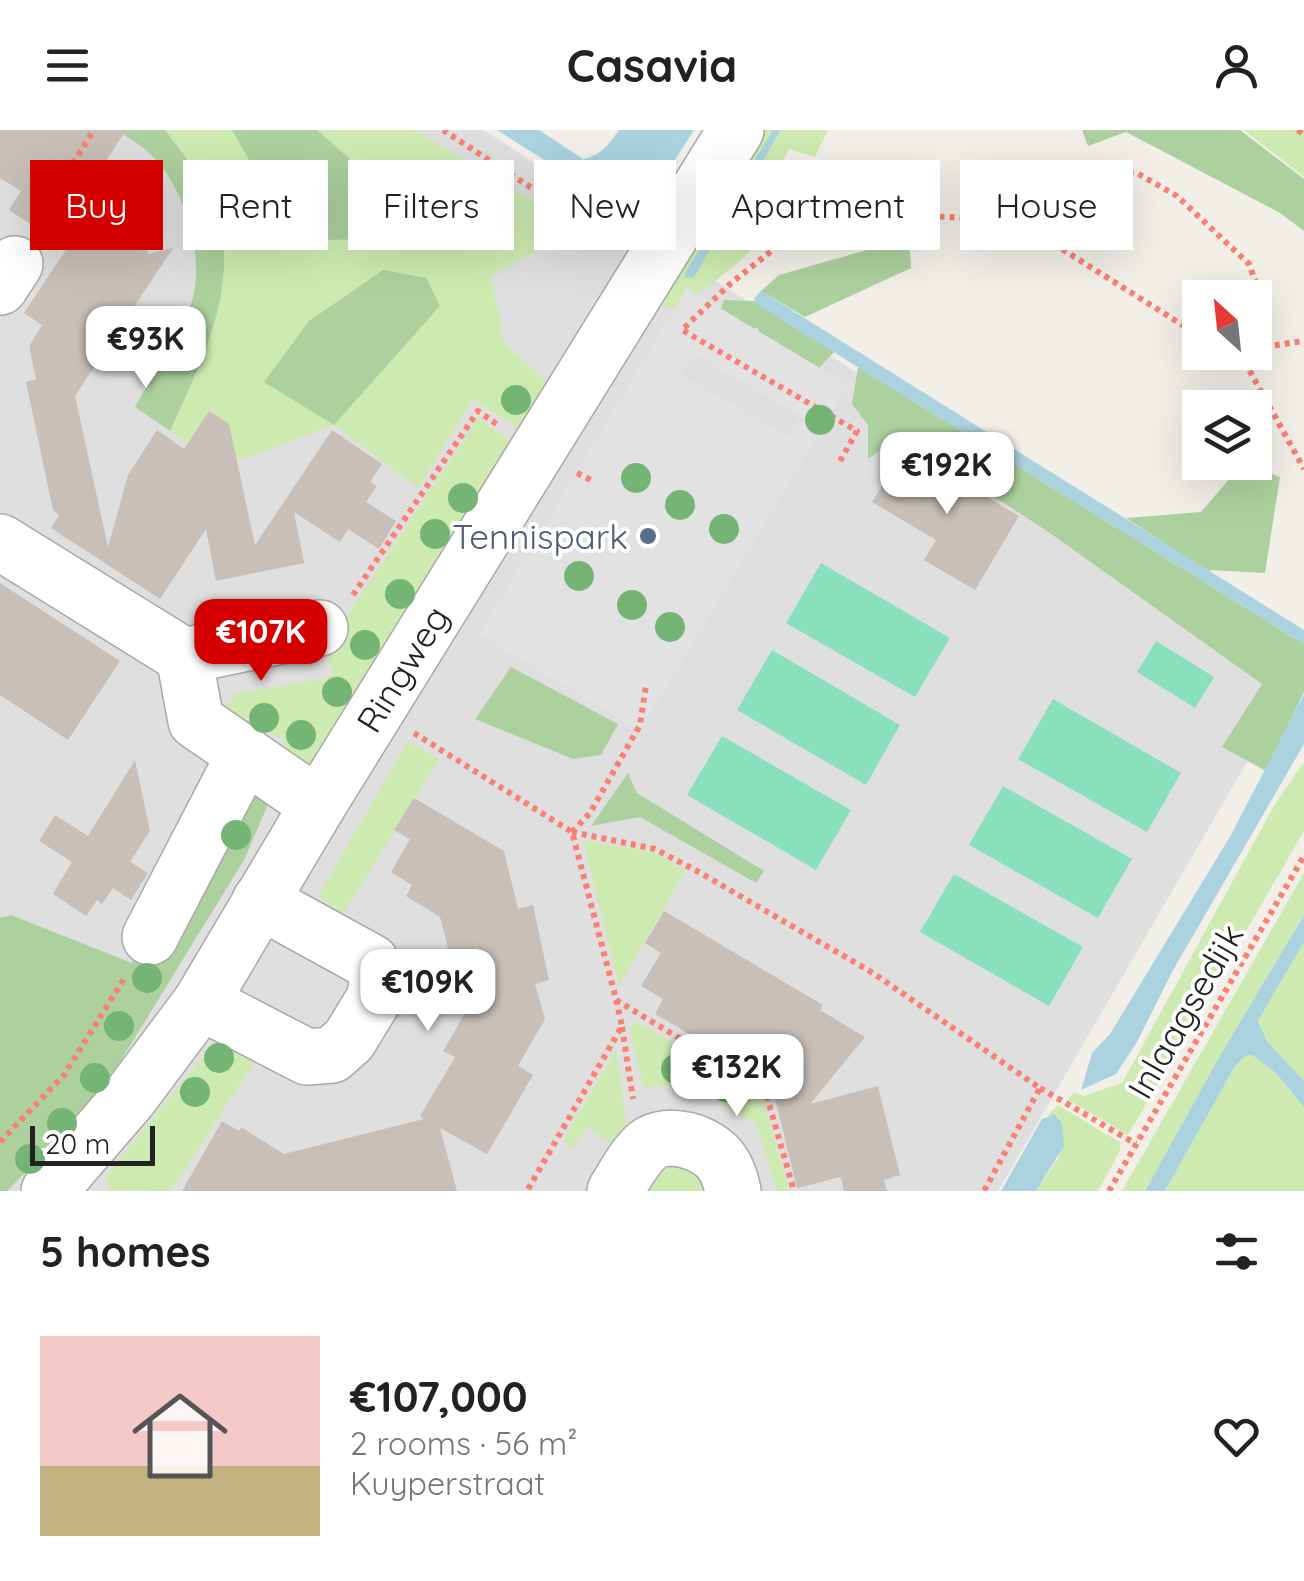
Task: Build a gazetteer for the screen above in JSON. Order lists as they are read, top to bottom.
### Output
{
  "streets": {
    "street": ["Ringweg"],
    "path": ["Inlaagsedijk"]
  },
  "places": ["Tennispark"],
  "scale_bar": "20 m",
  "north": "top left",
  "page": {
    "header": "Casavia",
    "chip": [
      "Buy",
      "Rent",
      "Filters",
      "New",
      "Apartment",
      "House"
    ],
    "price": [
      "€93K",
      "€192K",
      "€107K",
      "€109K",
      "€132K"
    ],
    "scale": "20 m",
    "heading": "5 homes",
    "list": [
      {
        "name": "€107,000",
        "note": "2 rooms · 56 m² · Kuyperstraat"
      }
    ]
  }
}
